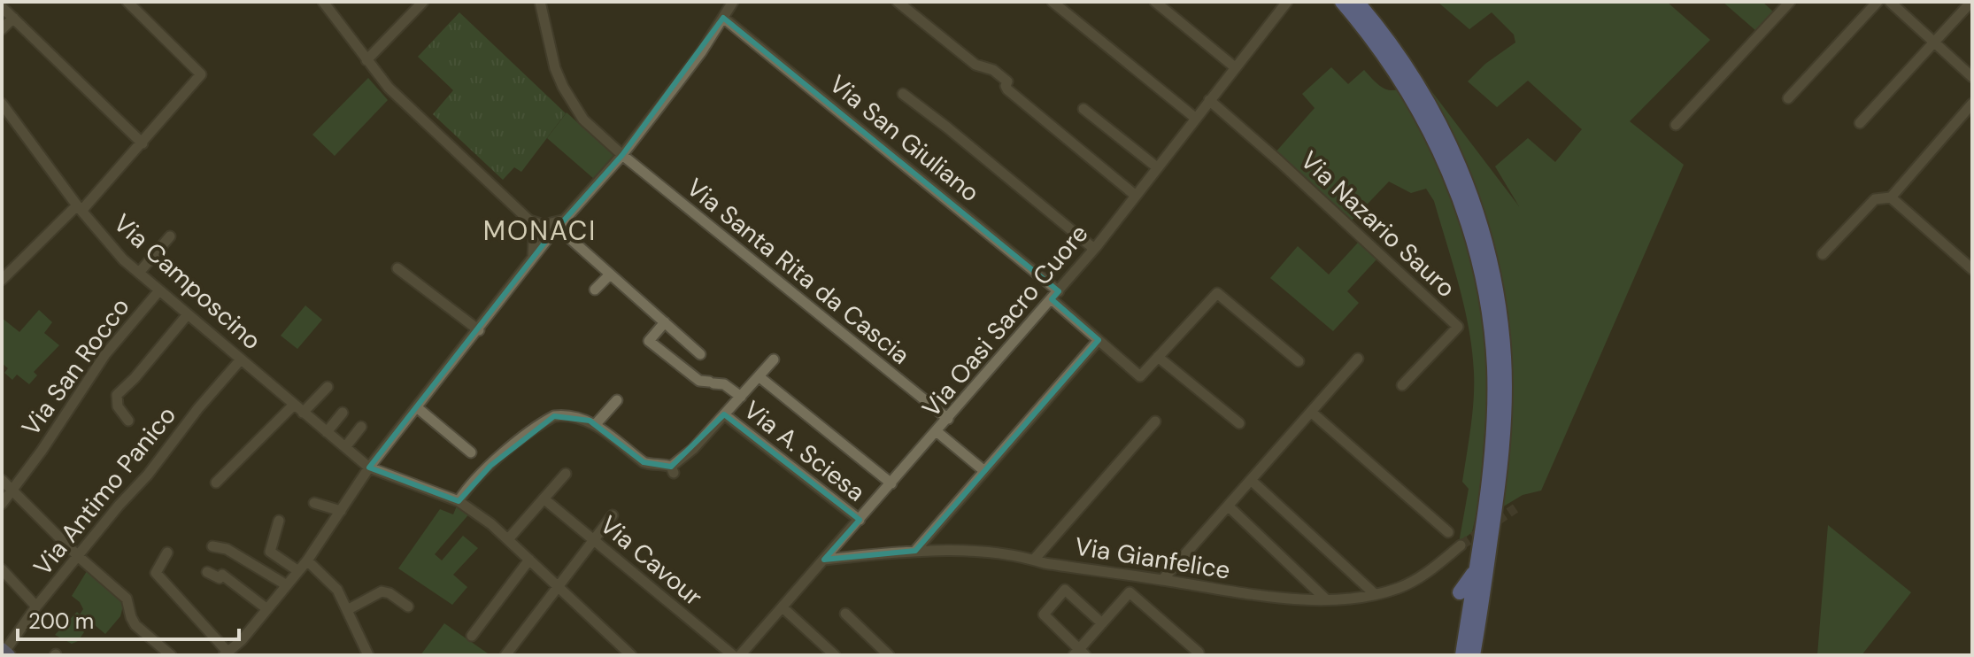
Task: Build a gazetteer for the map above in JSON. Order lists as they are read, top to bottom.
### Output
{
  "streets": {
    "street": [
      "Via San Giuliano",
      "Via Nazario Sauro",
      "Via Santa Rita da Cascia",
      "Via Camposcino",
      "Via Oasi Sacro Cuore",
      "Via San Rocco",
      "Via A. Sciesa",
      "Via Antimo Panico",
      "Via Gianfelice",
      "Via Cavour"
    ]
  },
  "crossings": [
    ["Via San Giuliano", "Via Oasi Sacro Cuore"],
    ["Via Nazario Sauro", "Via Oasi Sacro Cuore"],
    ["Via Santa Rita da Cascia", "Via Oasi Sacro Cuore"],
    ["Via Camposcino", "Via San Rocco"],
    ["Via Camposcino", "Via Antimo Panico"],
    ["Via Oasi Sacro Cuore", "Via A. Sciesa"],
    ["Via Oasi Sacro Cuore", "Via Gianfelice"]
  ],
  "districts": ["MONACI"],
  "scale_bar": "200 m"
}
